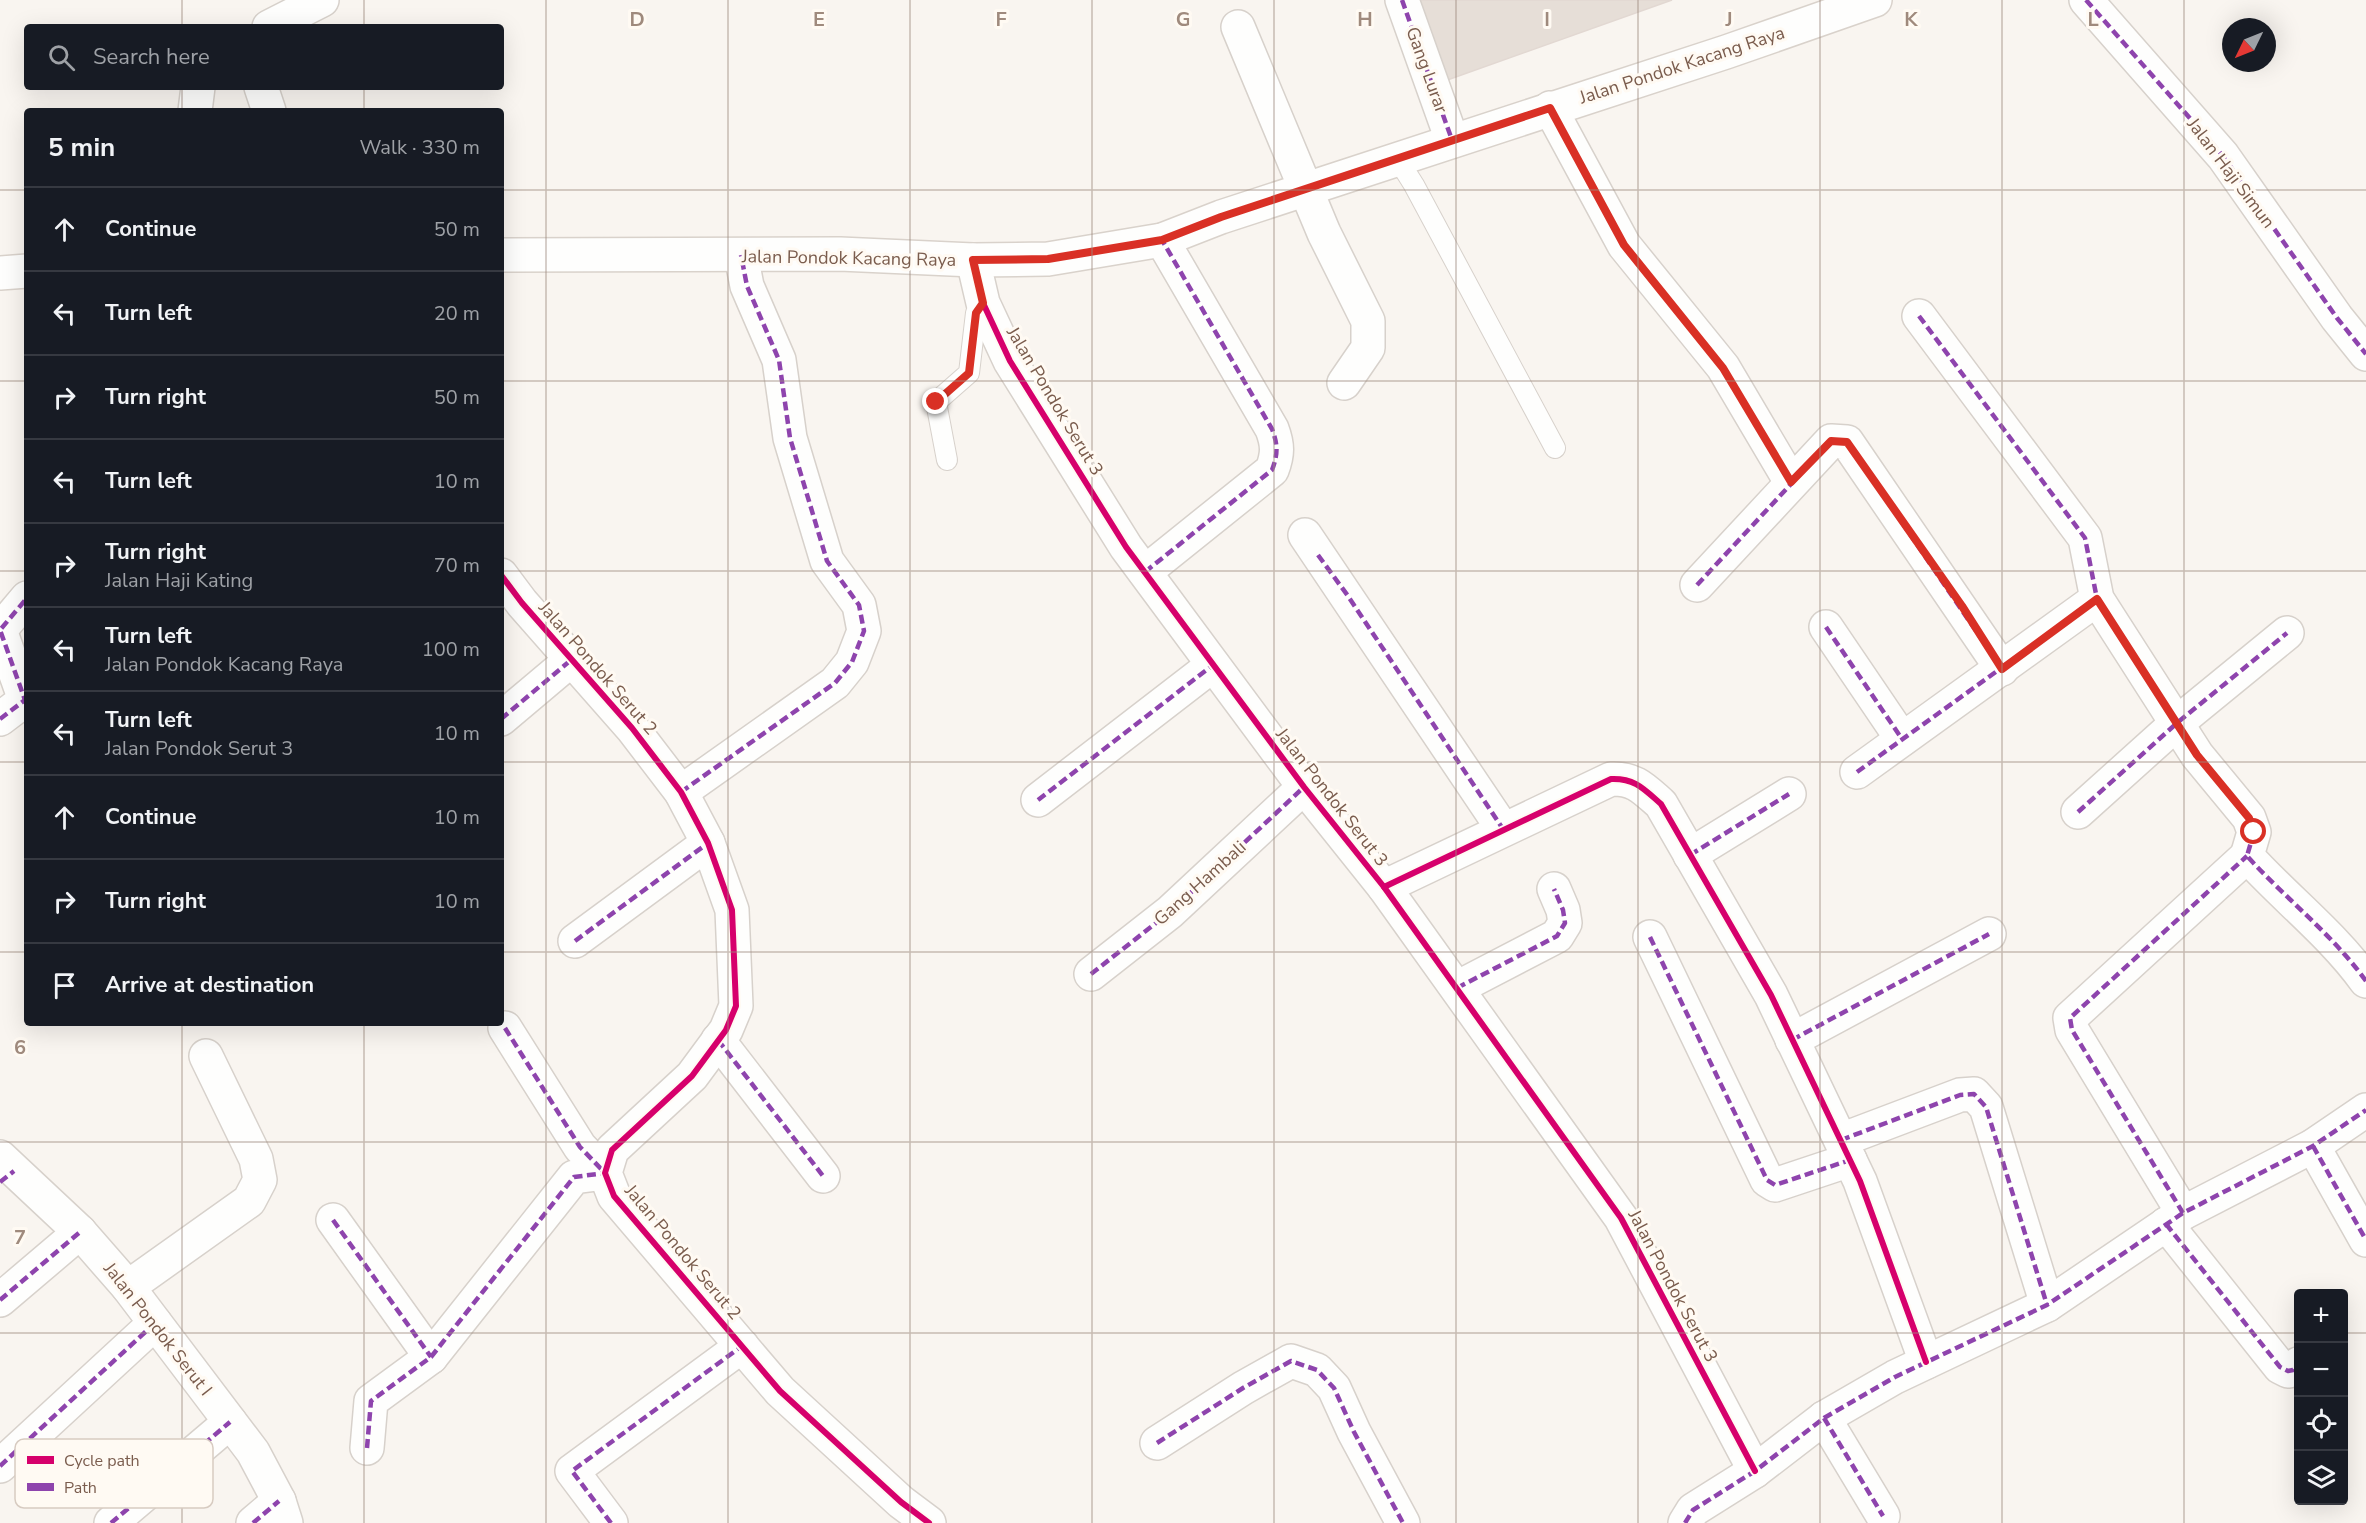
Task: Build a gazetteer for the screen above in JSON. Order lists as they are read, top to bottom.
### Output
{
  "streets": {
    "street": [
      "Jalan Pondok Kacang Raya",
      "Gang Lurar",
      "Jalan Haji Simun",
      "Jalan Pondok Serut 3",
      "Jalan Pondok Serut 2",
      "Gang Hambali",
      "Jalan Pondok Serut I"
    ]
  },
  "crossings": [
    ["Jalan Pondok Kacang Raya", "Gang Lurar"],
    ["Jalan Pondok Kacang Raya", "Jalan Pondok Serut 3"],
    ["Jalan Pondok Serut 3", "Gang Hambali"]
  ],
  "legend": ["Cycle path", "Path"],
  "north": "bottom left",
  "page": {
    "search": "Search here",
    "heading": ["5 min", "Walk · 330 m"],
    "list": [
      ["Continue", "50 m"],
      ["Turn left", "20 m"],
      ["Turn right", "50 m"],
      ["Turn left", "10 m"],
      ["Turn right", "Jalan Haji Kating", "70 m"],
      ["Turn left", "Jalan Pondok Kacang Raya", "100 m"],
      ["Turn left", "Jalan Pondok Serut 3", "10 m"],
      ["Continue", "10 m"],
      ["Turn right", "10 m"],
      "Arrive at destination"
    ],
    "map_buttons": ["+", "−"]
  },
  "grid": {
    "columns": [
      "D",
      "E",
      "F",
      "G",
      "H",
      "I",
      "J",
      "K",
      "L"
    ],
    "rows": ["6", "7"]
  }
}
